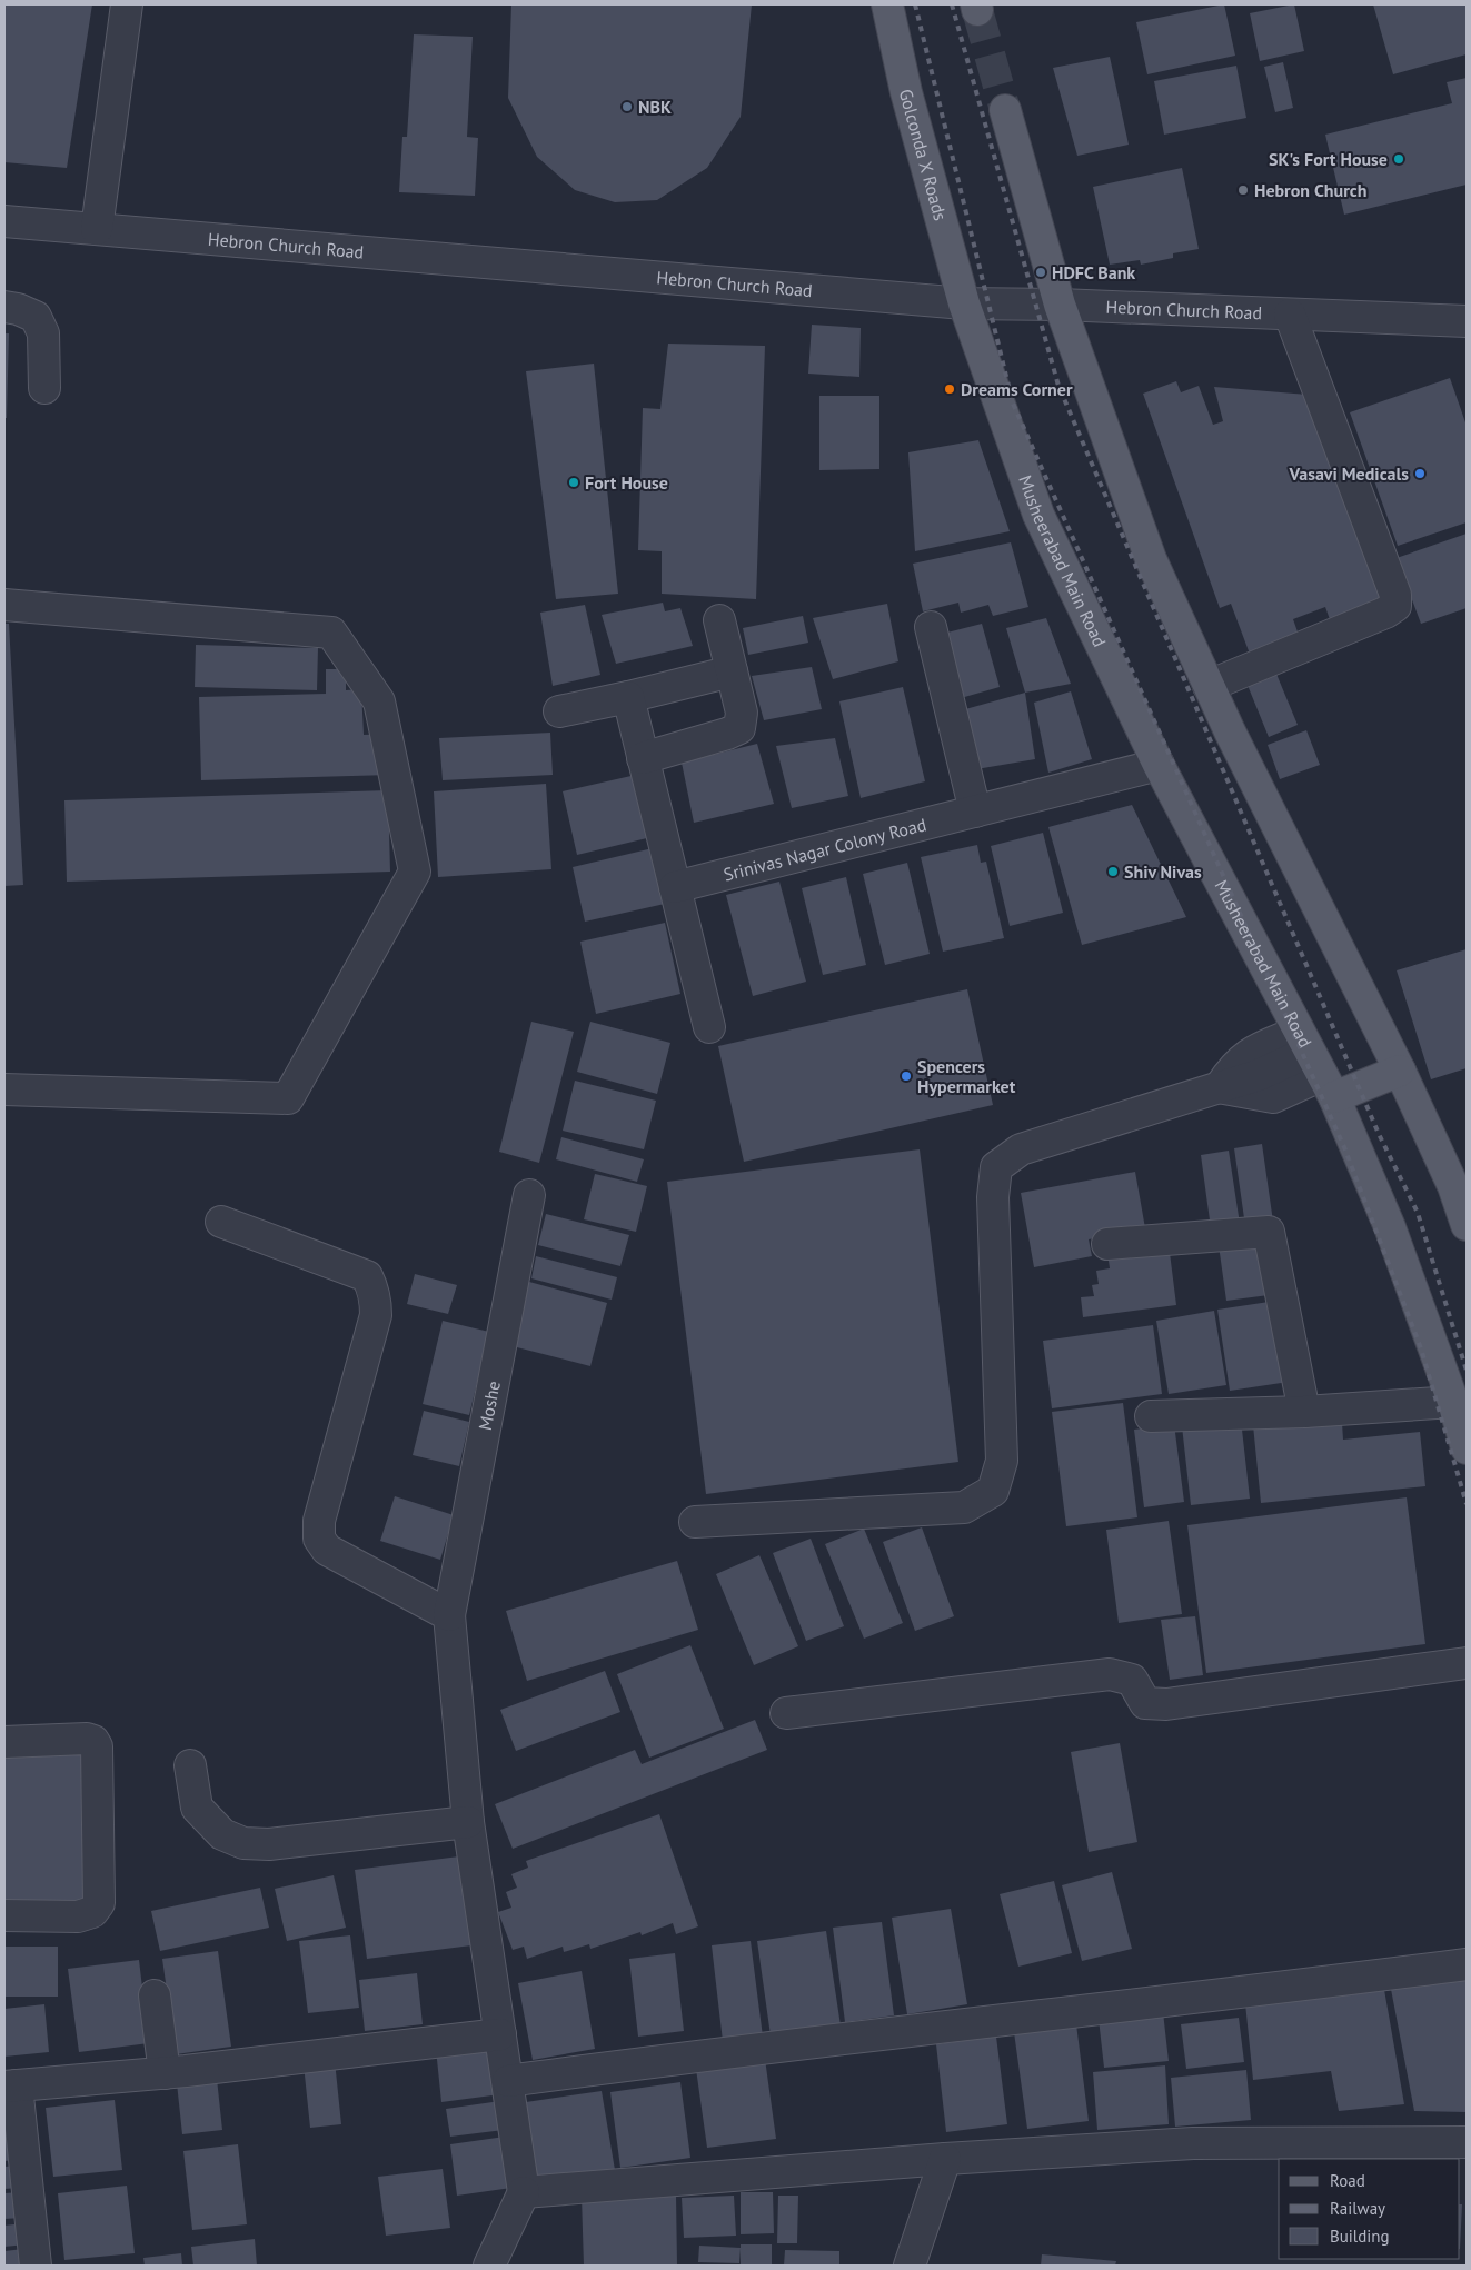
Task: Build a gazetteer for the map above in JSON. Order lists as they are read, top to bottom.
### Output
{
  "streets": {
    "main road": ["Golconda X Roads", "Musheerabad Main Road"],
    "street": ["Hebron Church Road", "Srinivas Nagar Colony Road", "Moshe"]
  },
  "crossings": [
    ["Golconda X Roads", "Hebron Church Road"],
    ["Golconda X Roads", "Musheerabad Main Road"],
    ["Hebron Church Road", "Musheerabad Main Road"],
    ["Musheerabad Main Road", "Srinivas Nagar Colony Road"]
  ],
  "places": [
    "NBK",
    "SK's Fort House",
    "Hebron Church",
    "HDFC Bank",
    "Dreams Corner",
    "Vasavi Medicals",
    "Fort House",
    "Shiv Nivas",
    "Spencers Hypermarket"
  ],
  "legend": ["Road", "Railway", "Building"]
}
